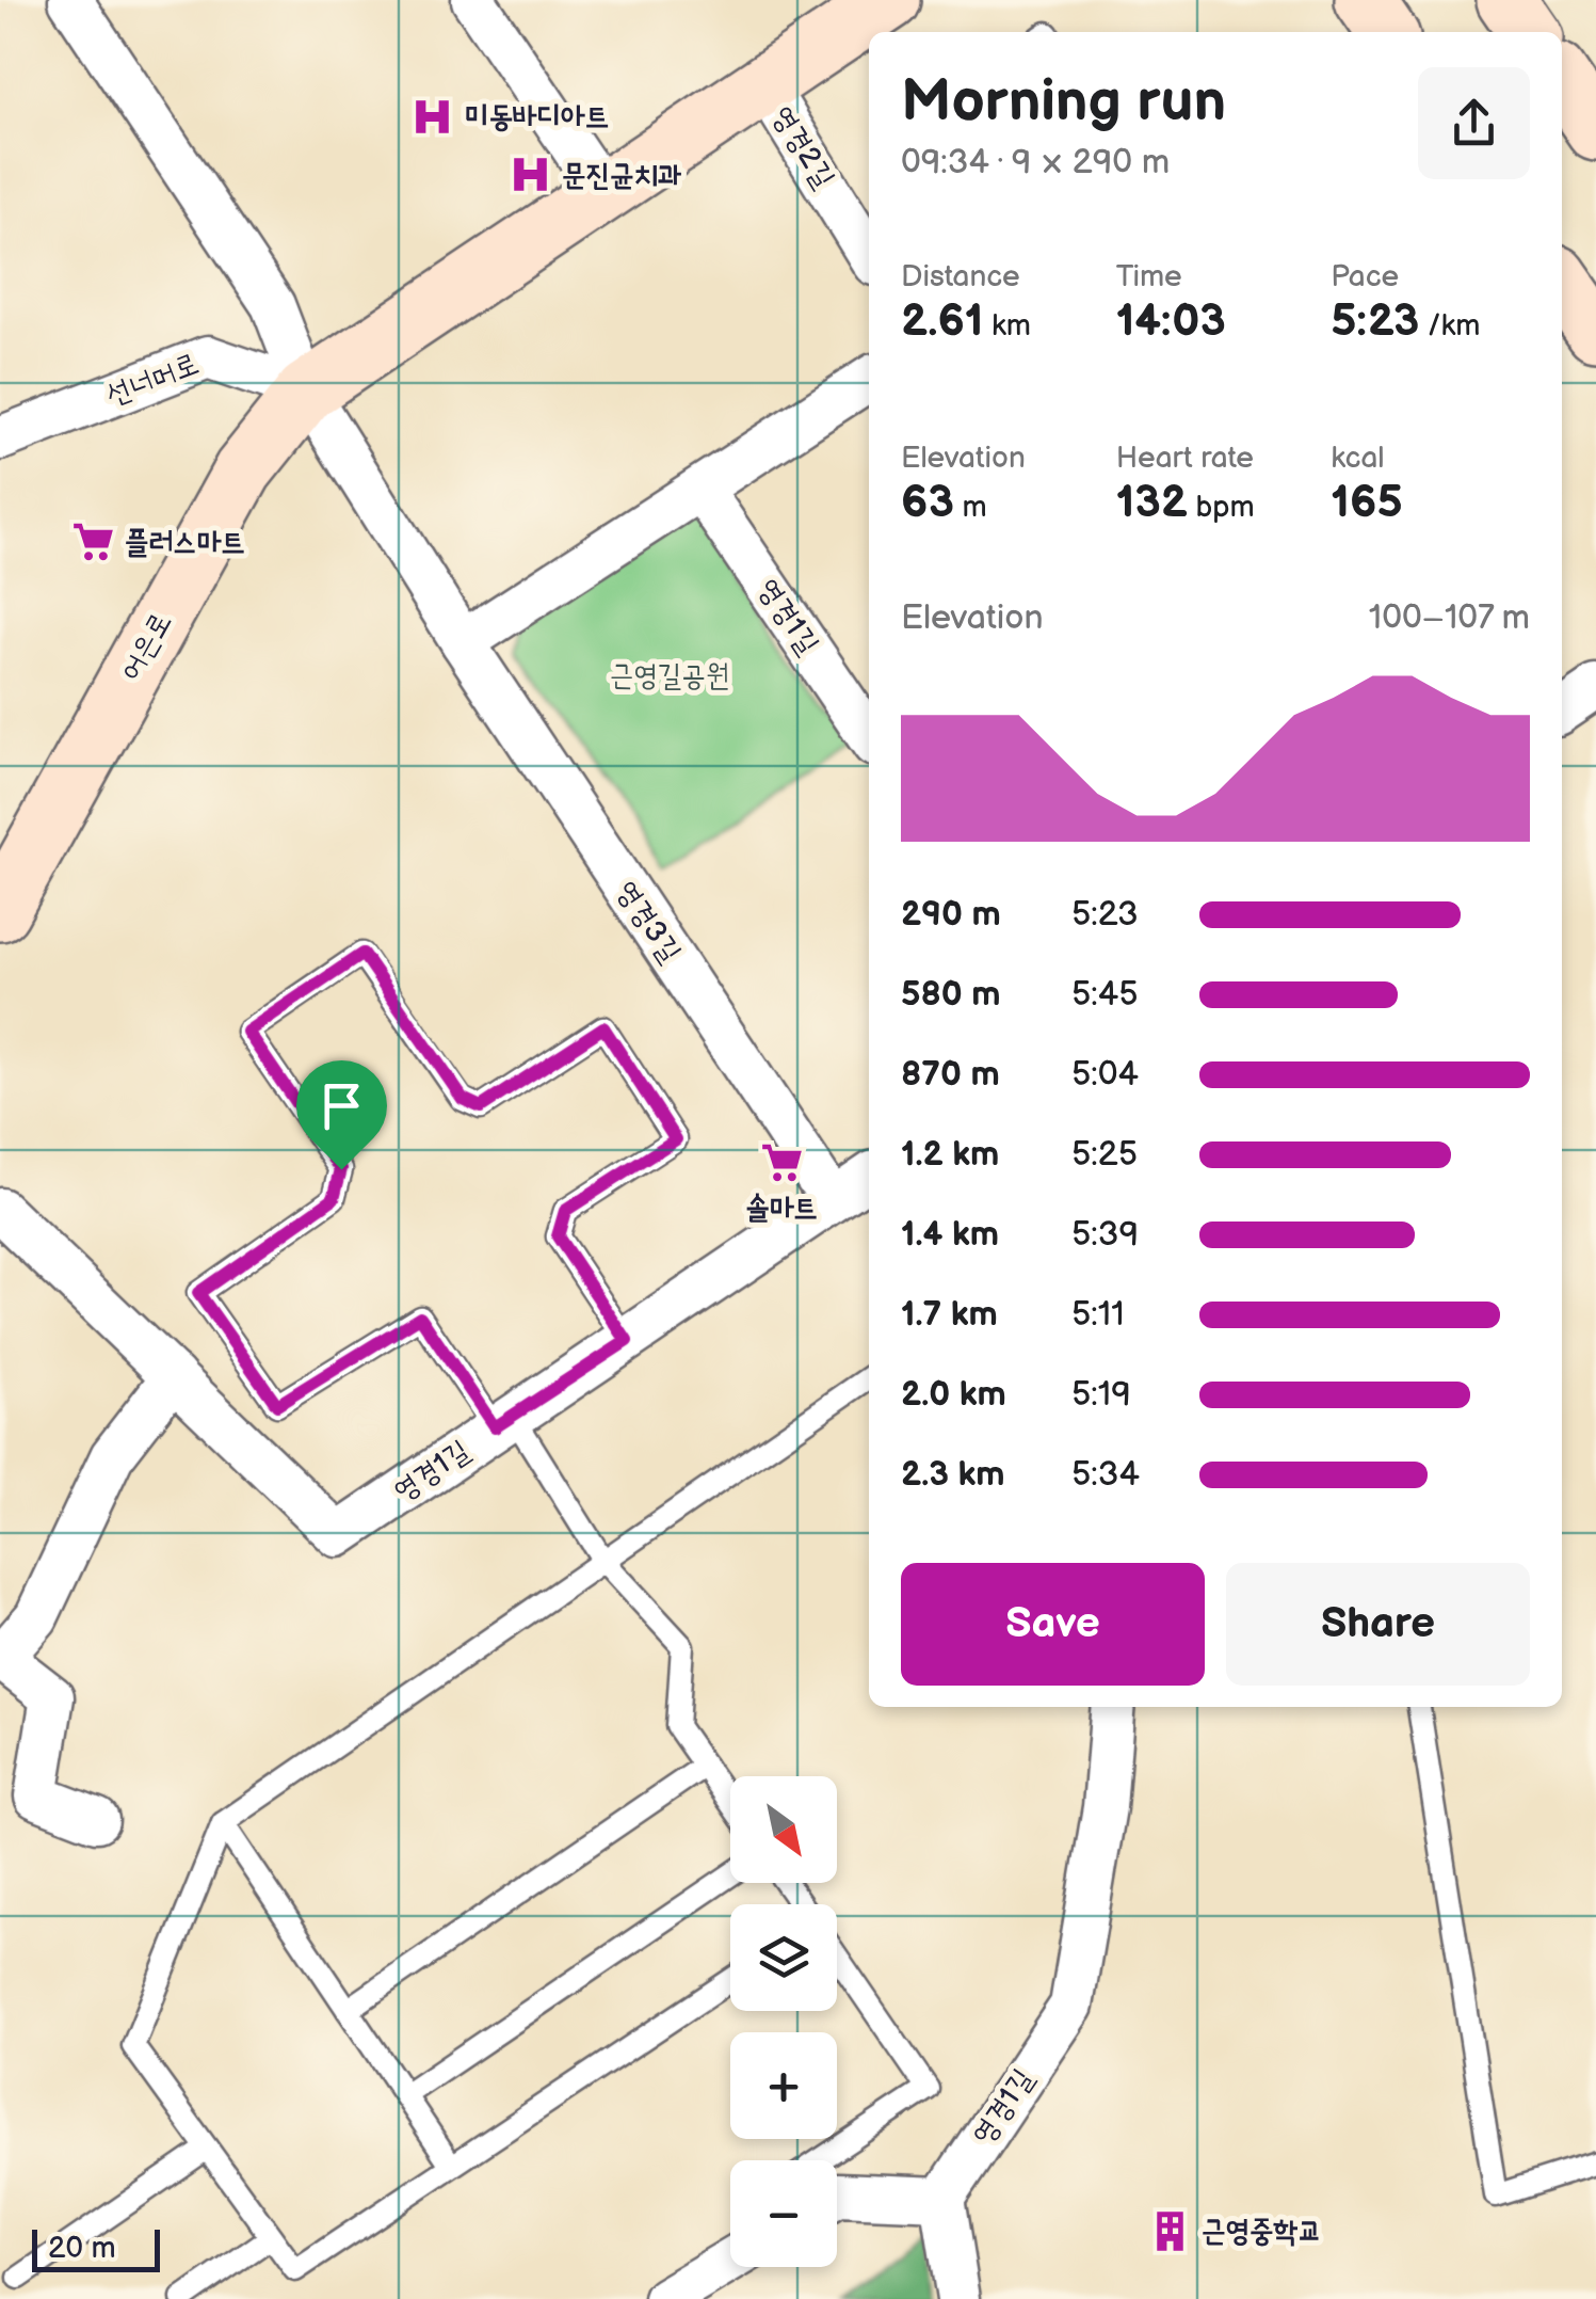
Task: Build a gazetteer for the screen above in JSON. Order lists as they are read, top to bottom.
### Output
{
  "streets": {
    "street": [
      "영경2길",
      "선너머로",
      "영경1길",
      "어은로",
      "영경3길"
    ]
  },
  "crossings": [
    ["영경2길", "어은로"],
    ["선너머로", "어은로"],
    ["선너머로", "영경3길"],
    ["영경1길", "영경3길"],
    ["어은로", "영경3길"]
  ],
  "parks": ["근영길공원"],
  "places": {
    "hospital": ["미동바디아트", "문진균치과"],
    "supermarket": ["플러스마트", "솔마트"],
    "building": ["근영중학교"]
  },
  "scale_bar": "20 m",
  "north": "bottom right",
  "page": {
    "heading": ["Morning run", "09:34 · 9 × 290 m"],
    "stats": [
      ["Distance", "2.61 km"],
      ["Time", "14:03"],
      ["Pace", "5:23 /km"],
      ["Elevation", "63 m"],
      ["Heart rate", "132 bpm"],
      ["kcal", "165"]
    ],
    "chart": ["Elevation", "100–107 m"],
    "list": [
      {
        "name": "290 m",
        "note": "5:23"
      },
      {
        "name": "580 m",
        "note": "5:45"
      },
      {
        "name": "870 m",
        "note": "5:04"
      },
      {
        "name": "1.2 km",
        "note": "5:25"
      },
      {
        "name": "1.4 km",
        "note": "5:39"
      },
      {
        "name": "1.7 km",
        "note": "5:11"
      },
      {
        "name": "2.0 km",
        "note": "5:19"
      },
      {
        "name": "2.3 km",
        "note": "5:34"
      }
    ],
    "buttons": ["Save", "Share"],
    "map_buttons": ["+", "−"],
    "scale": "20 m"
  }
}
